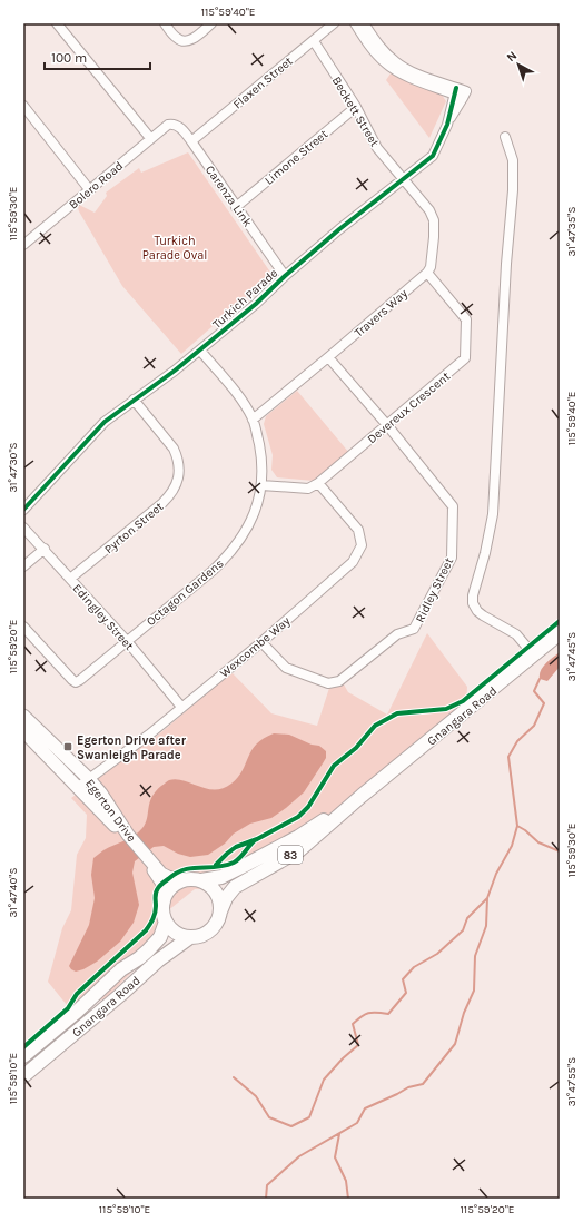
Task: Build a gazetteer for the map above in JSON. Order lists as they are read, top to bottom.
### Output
{
  "streets": {
    "main road": ["Gnangara Road", "83"],
    "street": [
      "Flaxen Street",
      "Beckett Street",
      "Limone Street",
      "Bolero Road",
      "Carenza Link",
      "Turkich Parade",
      "Travers Way",
      "Devereux Crescent",
      "Pyrton Street",
      "Ridley Street",
      "Octagon Gardens",
      "Edingley Street",
      "Wexcombe Way",
      "Egerton Drive"
    ]
  },
  "crossings": [
    ["Flaxen Street", "Beckett Street"],
    ["Flaxen Street", "Carenza Link"],
    ["Beckett Street", "Limone Street"],
    ["Beckett Street", "Turkich Parade"],
    ["Limone Street", "Carenza Link"],
    ["Bolero Road", "Carenza Link"],
    ["Carenza Link", "Turkich Parade"],
    ["Turkich Parade", "Pyrton Street"],
    ["Turkich Parade", "Octagon Gardens"],
    ["Travers Way", "Devereux Crescent"],
    ["Travers Way", "Ridley Street"],
    ["Travers Way", "Octagon Gardens"],
    ["Devereux Crescent", "Ridley Street"],
    ["Devereux Crescent", "Octagon Gardens"],
    ["Devereux Crescent", "Wexcombe Way"],
    ["Pyrton Street", "Edingley Street"],
    ["Ridley Street", "Wexcombe Way"],
    ["Octagon Gardens", "Edingley Street"],
    ["Edingley Street", "Wexcombe Way"],
    ["Wexcombe Way", "Egerton Drive"],
    ["Gnangara Road", "Egerton Drive"],
    ["Gnangara Road", "83"],
    ["Egerton Drive", "83"]
  ],
  "parks": ["Turkich Parade Oval"],
  "places": {
    "transit": ["Egerton Drive after Swanleigh Parade"]
  },
  "scale_bar": "100 m",
  "north": "top left",
  "coordinates": [
    "115°59'40\"E",
    "115°59'30\"E",
    "31°47'35\"S",
    "31°47'30\"S",
    "115°59'20\"E",
    "31°47'45\"S",
    "31°47'40\"S",
    "115°59'10\"E",
    "31°47'55\"S"
  ]
}
